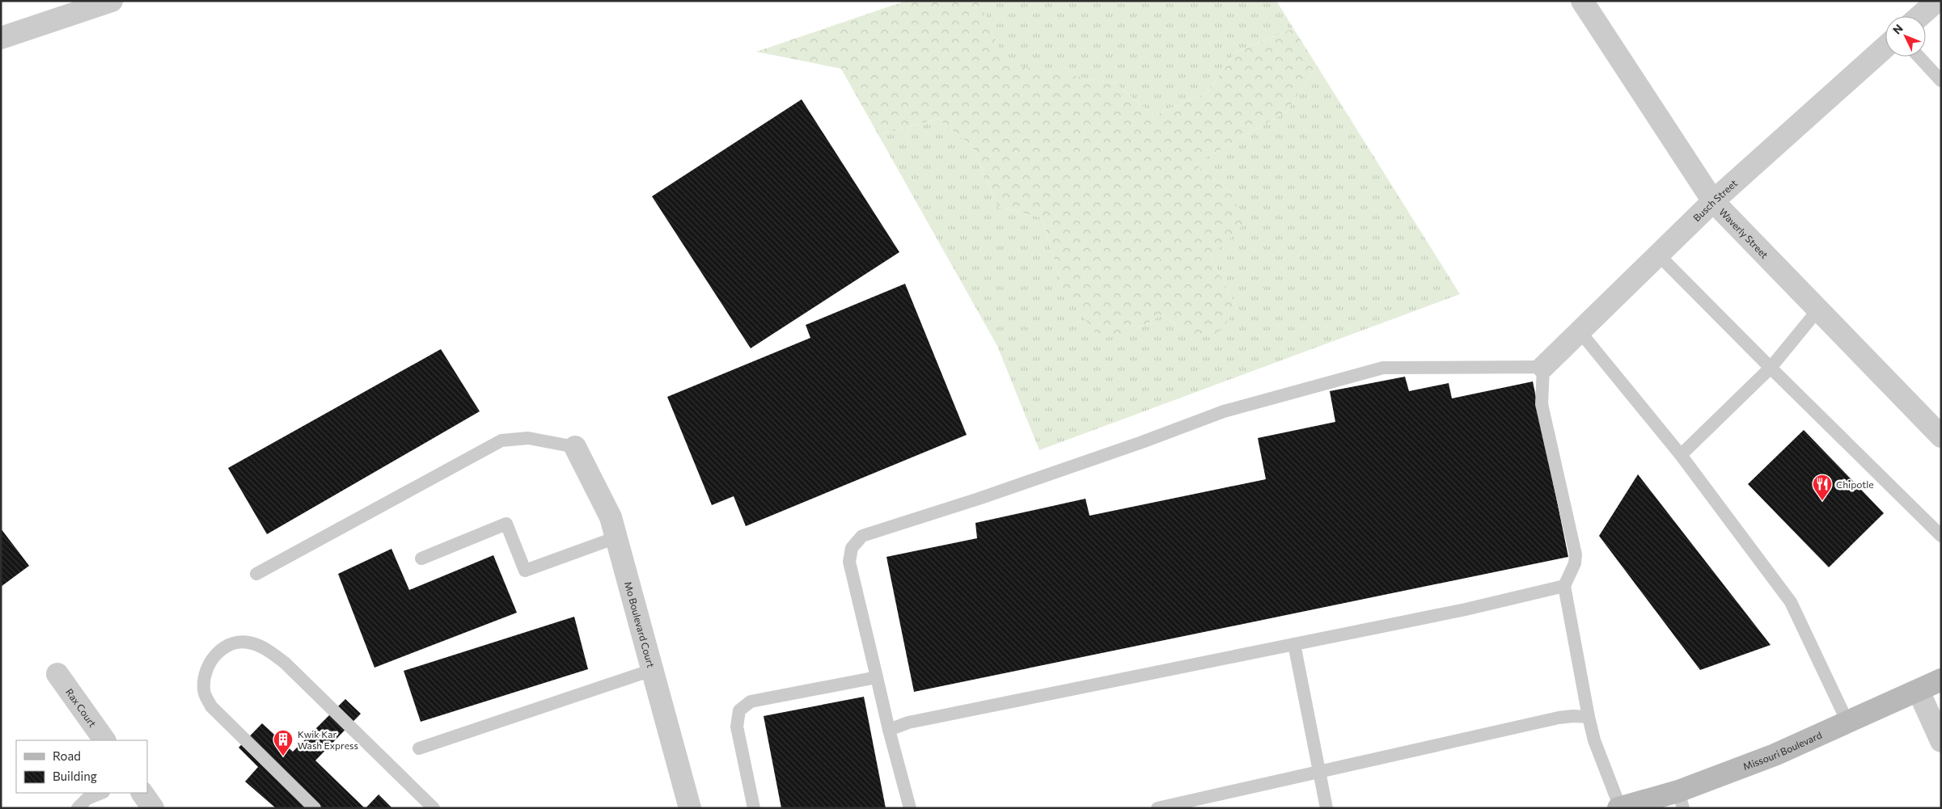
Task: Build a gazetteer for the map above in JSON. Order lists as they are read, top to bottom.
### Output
{
  "streets": {
    "main road": ["Missouri Boulevard"],
    "street": [
      "Busch Street",
      "Waverly Street",
      "Mo Boulevard Court",
      "Rax Court"
    ]
  },
  "crossings": [
    ["Busch Street", "Waverly Street"]
  ],
  "places": {
    "restaurant": ["Chipotle"],
    "building": ["Kwik Kar Wash Express"]
  },
  "legend": ["Road", "Building"],
  "north": "top left"
}
